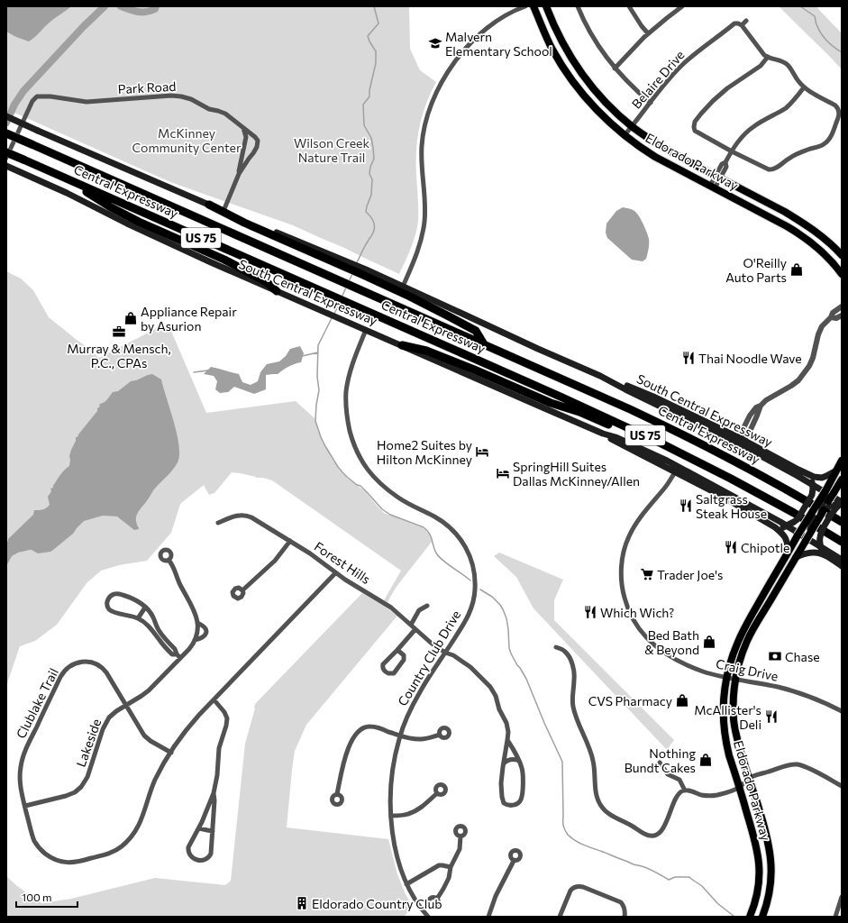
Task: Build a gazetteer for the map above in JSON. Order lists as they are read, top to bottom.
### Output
{
  "streets": {
    "highway": ["Central Expressway", "US 75"],
    "main road": ["Eldorado Parkway", "South Central Expressway"],
    "street": [
      "Belaire Drive",
      "Park Road",
      "Forest Hills",
      "Country Club Drive",
      "Craig Drive",
      "Clublake Trail",
      "Lakeside"
    ]
  },
  "crossings": [
    ["Belaire Drive", "Eldorado Parkway"],
    ["Eldorado Parkway", "Craig Drive"],
    ["South Central Expressway", "Country Club Drive"],
    ["South Central Expressway", "Craig Drive"],
    ["Forest Hills", "Country Club Drive"],
    ["Forest Hills", "Clublake Trail"],
    ["Clublake Trail", "Lakeside"]
  ],
  "parks": ["McKinney Community Center", "Wilson Creek Nature Trail"],
  "places": {
    "school or university": ["Malvern Elementary School"],
    "shop": [
      "O'Reilly Auto Parts",
      "Appliance Repair by Asurion",
      "Bed Bath & Beyond",
      "CVS Pharmacy",
      "Nothing Bundt Cakes"
    ],
    "office": ["Murray & Mensch, P.C., CPAs"],
    "restaurant": [
      "Thai Noodle Wave",
      "Saltgrass Steak House",
      "Chipotle",
      "Which Wich?",
      "McAllister's Deli"
    ],
    "hotel": ["Home2 Suites by Hilton McKinney", "SpringHill Suites Dallas McKinney/Allen"],
    "supermarket": ["Trader Joe's"],
    "bank": ["Chase"],
    "building": ["Eldorado Country Club"]
  },
  "scale_bar": "100 m"
}
